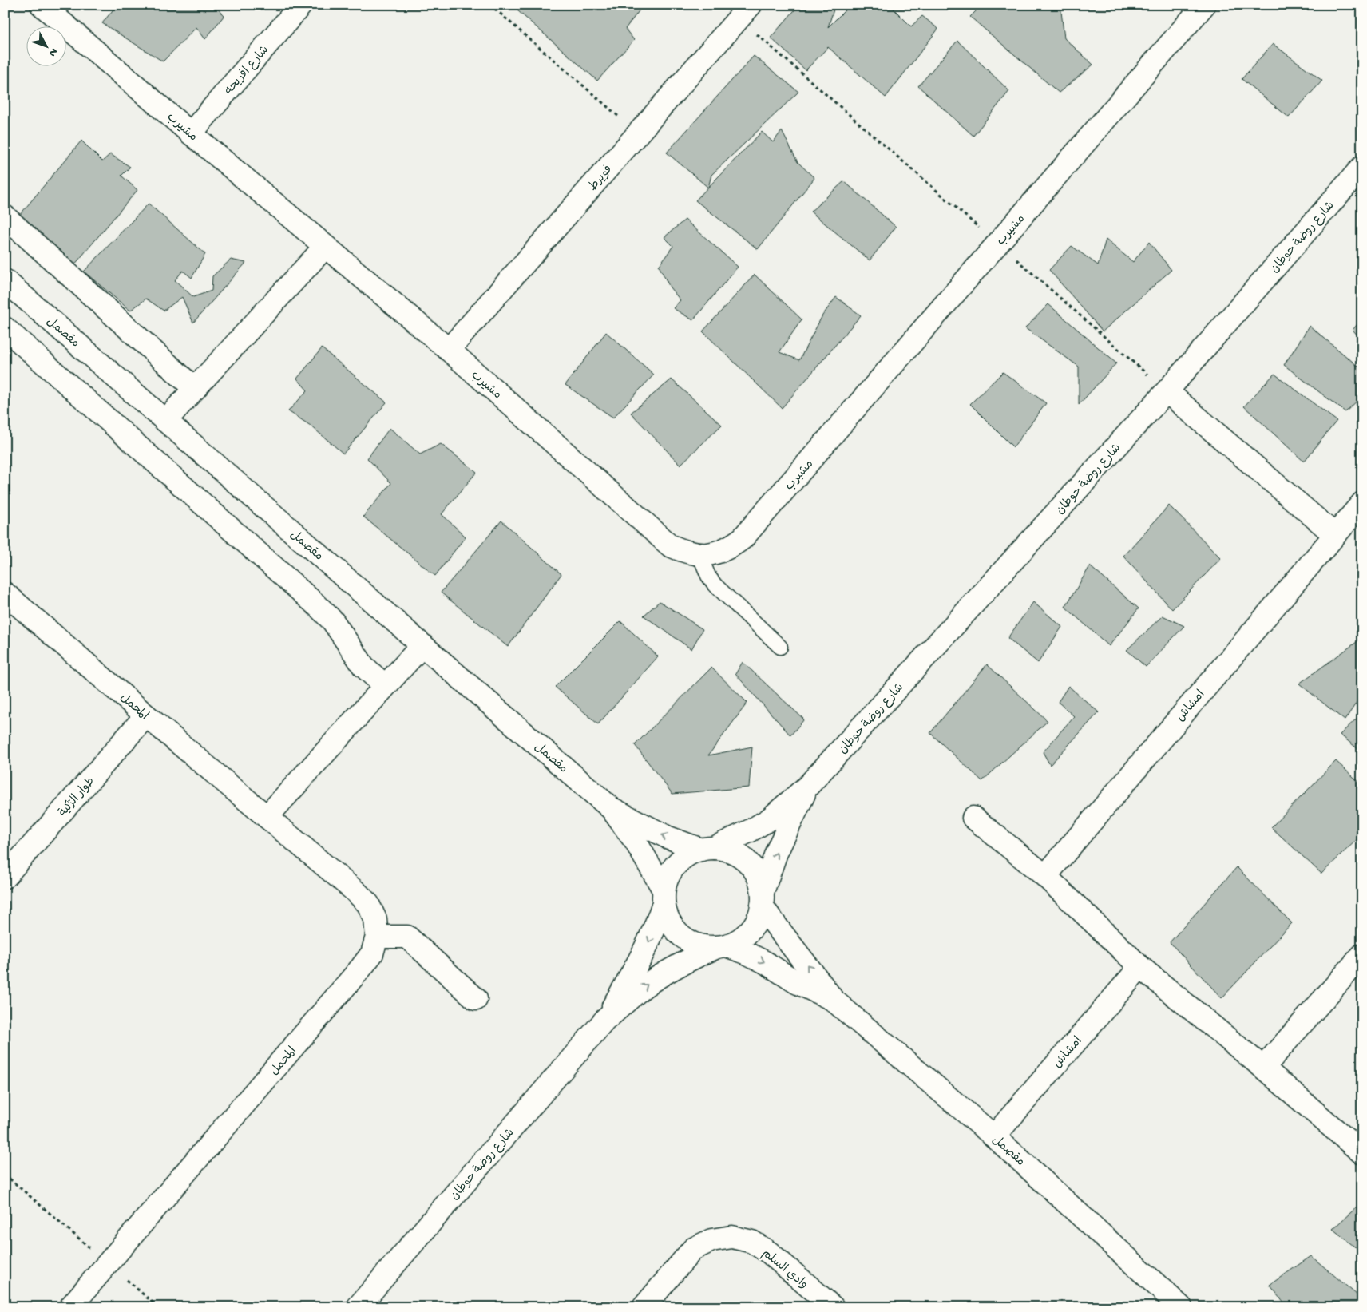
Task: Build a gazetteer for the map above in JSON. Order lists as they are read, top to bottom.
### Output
{
  "streets": {
    "street": [
      "شارع افريحه",
      "مشيرب",
      "فويرط",
      "شارع روضة حوطان",
      "مقصمل",
      "امشاش",
      "المحمل",
      "طوار الرّكية",
      "وادي السلم"
    ]
  },
  "crossings": [
    ["شارع افريحه", "مشيرب"],
    ["مشيرب", "فويرط"],
    ["شارع روضة حوطان", "مقصمل"],
    ["مقصمل", "امشاش"],
    ["المحمل", "طوار الرّكية"]
  ],
  "north": "bottom right"
}
